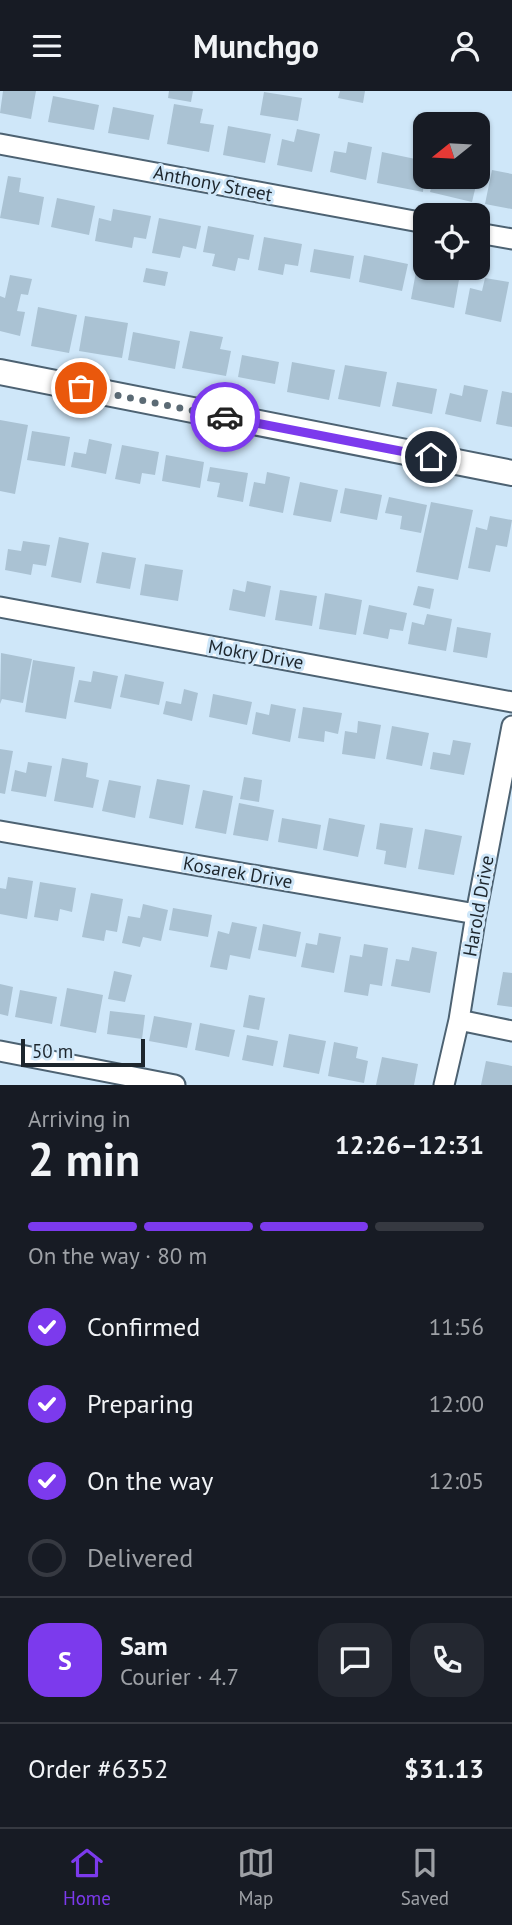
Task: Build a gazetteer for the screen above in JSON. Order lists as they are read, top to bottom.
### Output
{
  "streets": {
    "street": [
      "Anthony Street",
      "Mokry Drive",
      "Kosarek Drive",
      "Harold Drive"
    ]
  },
  "crossings": [
    ["Kosarek Drive", "Harold Drive"]
  ],
  "scale_bar": "50 m",
  "north": "left",
  "page": {
    "header": "Munchgo",
    "scale": "50 m",
    "heading": ["2 min", "Arriving in", "12:26–12:31"],
    "panel": [
      "Sam",
      "Courier · 4.7",
      "Order #6352",
      "$31.13"
    ],
    "bar": "On the way · 80 m",
    "list": [
      ["Confirmed", "11:56"],
      ["Preparing", "12:00"],
      ["On the way", "12:05"],
      "Delivered"
    ],
    "round": "S",
    "tabs": ["Home", "Map", "Saved"]
  }
}
